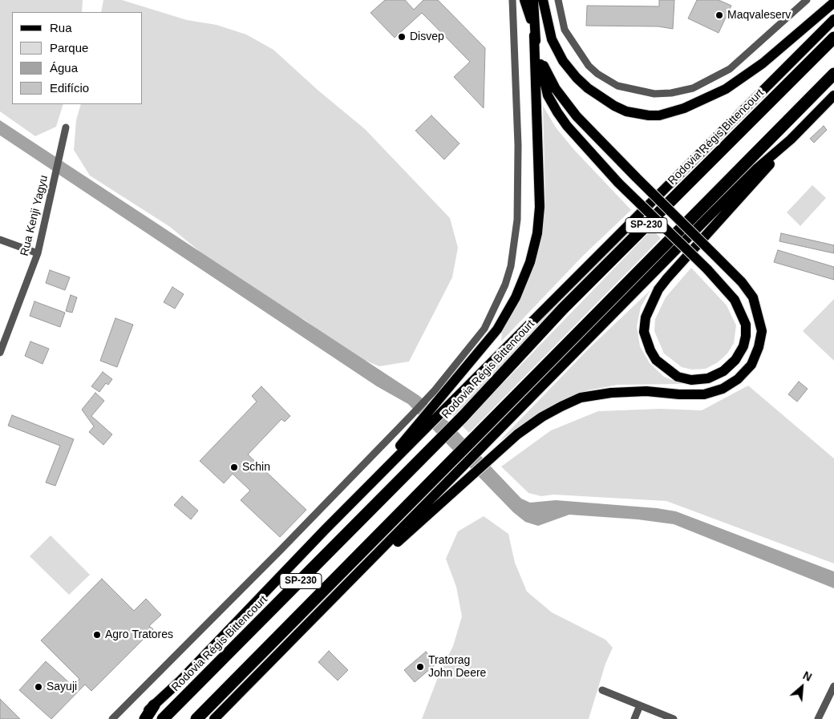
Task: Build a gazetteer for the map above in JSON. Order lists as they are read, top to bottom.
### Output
{
  "streets": {
    "highway": ["Rodovia Régis Bittencourt", "SP-230"],
    "street": ["Rua Kenji Yagyu"]
  },
  "places": [
    "Maqvaleserv",
    "Disvep",
    "Schin",
    "Agro Tratores",
    "Tratorag John Deere",
    "Sayuji"
  ],
  "legend": [
    "Rua",
    "Parque",
    "Água",
    "Edifício"
  ],
  "north": "top right"
}
